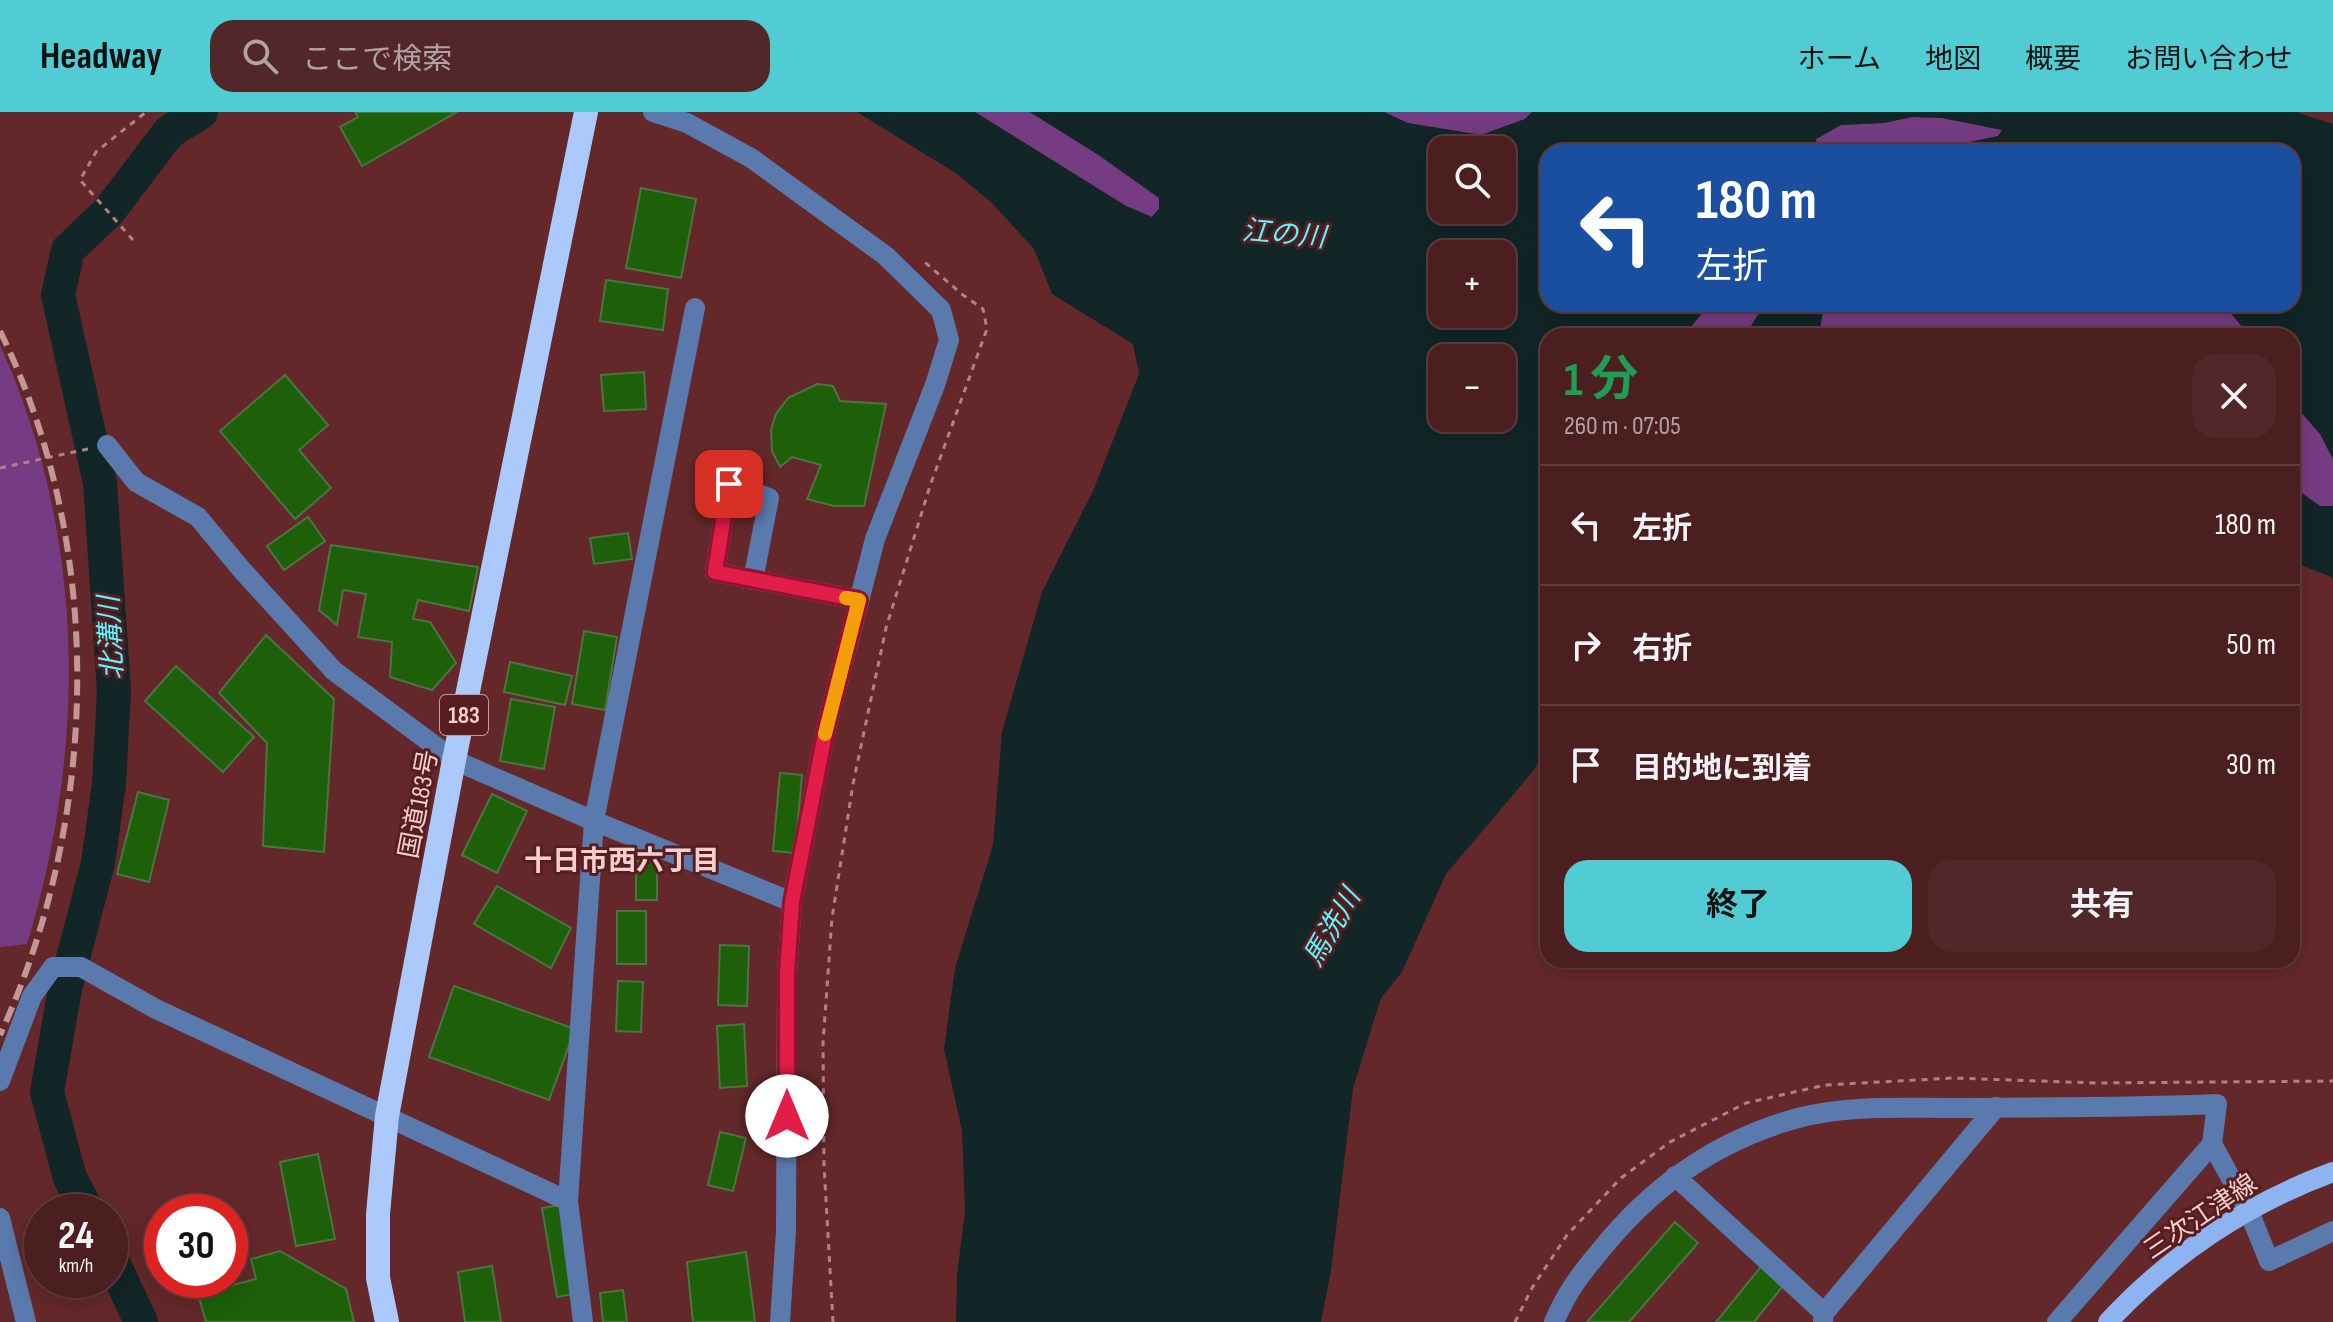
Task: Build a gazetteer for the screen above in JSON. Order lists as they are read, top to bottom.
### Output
{
  "streets": {
    "highway": ["183", "国道183号"],
    "main road": ["三次江津線"]
  },
  "districts": ["十日市西六丁目"],
  "water": ["江の川", "北溝川", "馬洗川"],
  "page": {
    "header": "Headway",
    "search": "ここで検索",
    "nav": [
      "ホーム",
      "地図",
      "概要",
      "お問い合わせ"
    ],
    "map_buttons": ["+", "−"],
    "turn": ["180 m", "左折"],
    "heading": ["1 分", "260 m · 07:05"],
    "list": [
      {
        "name": "左折",
        "value": "180 m"
      },
      {
        "name": "右折",
        "value": "50 m"
      },
      {
        "name": "目的地に到着",
        "value": "30 m"
      }
    ],
    "buttons": ["終了", "共有"],
    "speed": "24 km/h",
    "limit": "30"
  }
}
